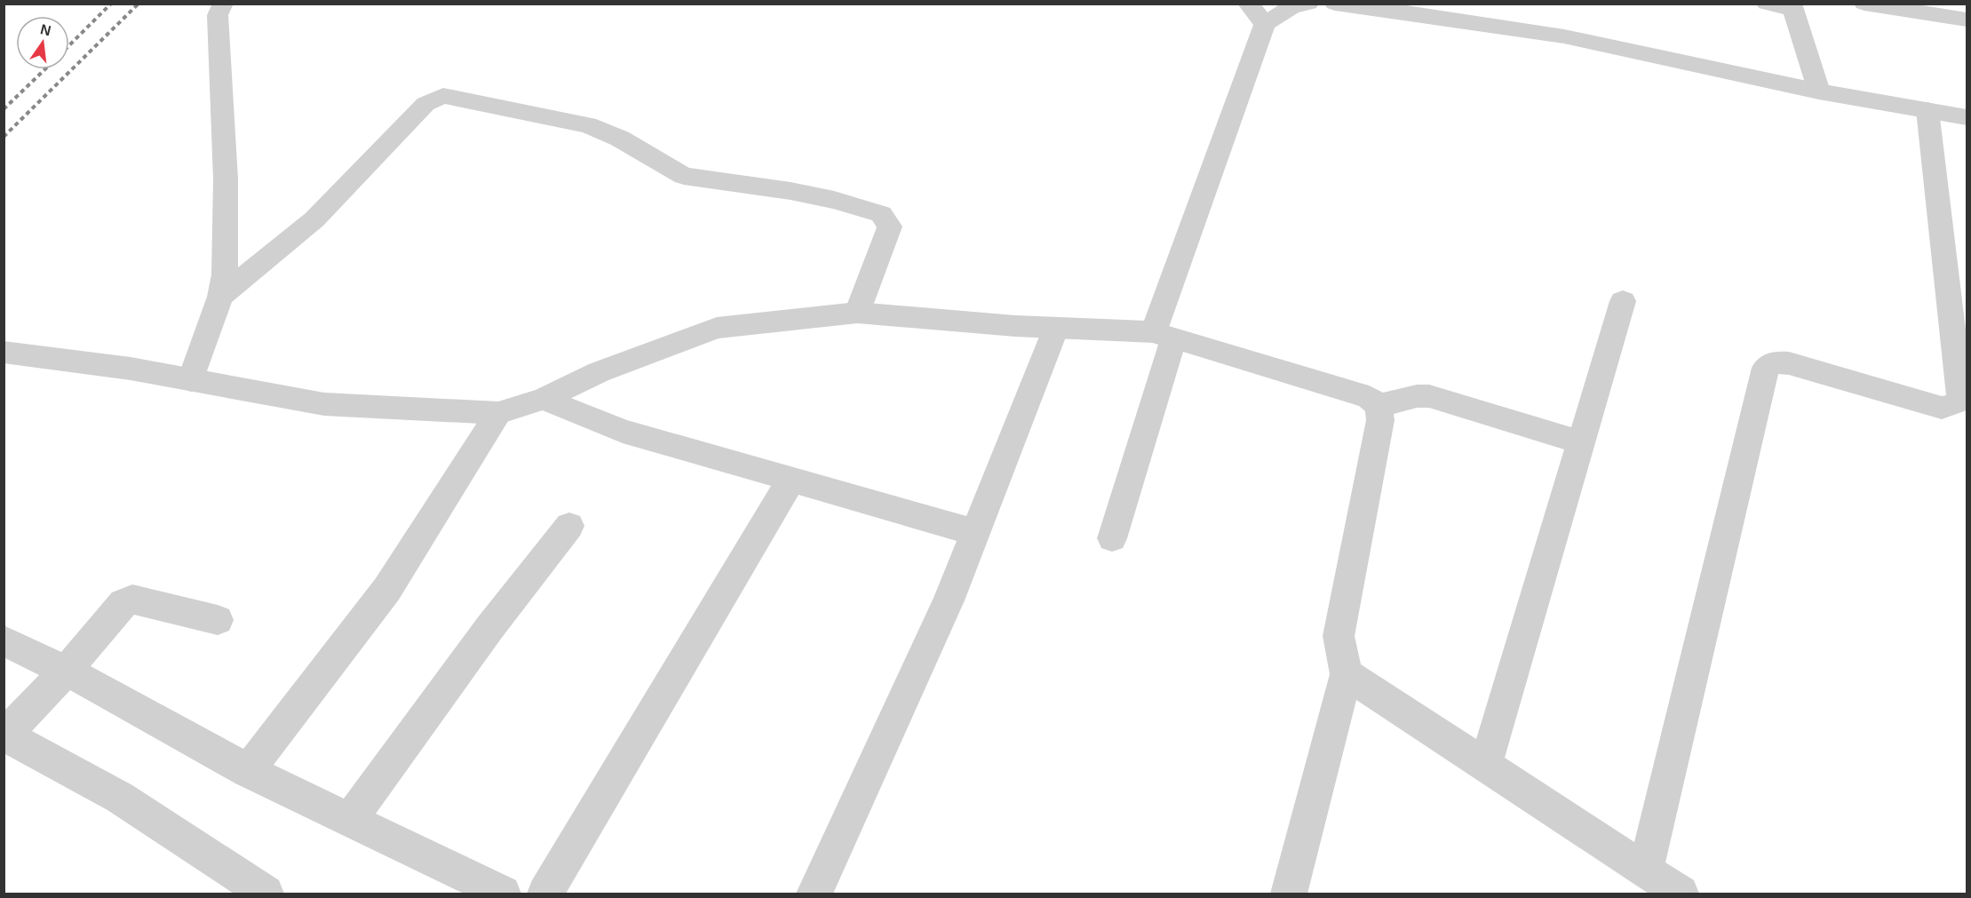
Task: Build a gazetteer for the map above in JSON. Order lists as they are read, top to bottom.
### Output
{
  "north": "top"
}
